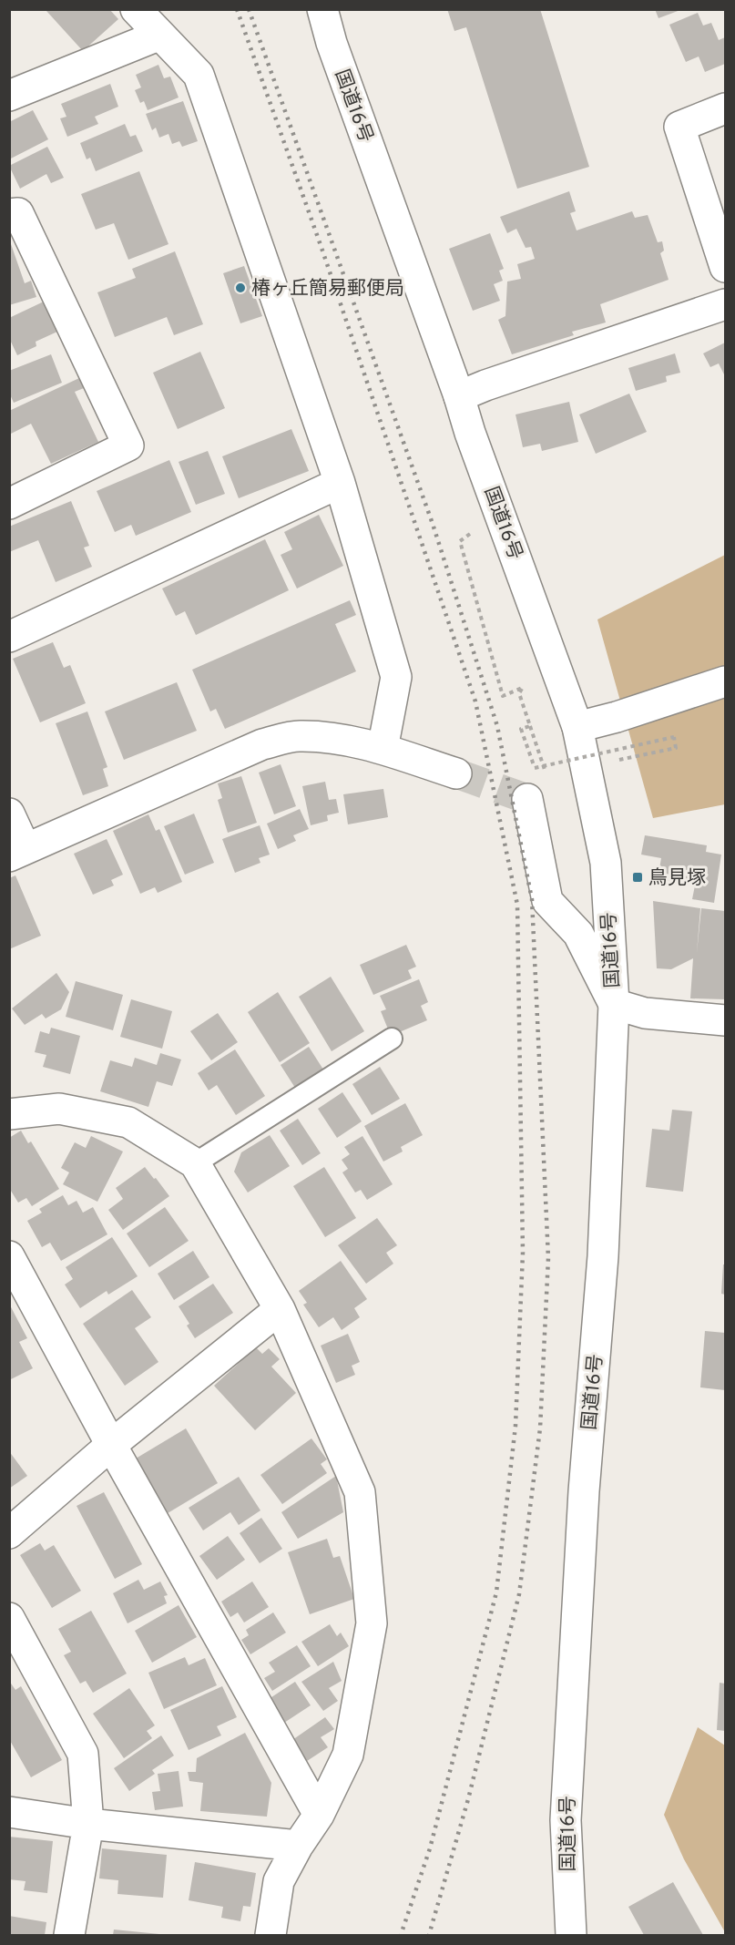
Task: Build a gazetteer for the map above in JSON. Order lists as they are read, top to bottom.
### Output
{
  "streets": {
    "main road": ["国道16号"]
  },
  "places": {
    "other": ["椿ヶ丘簡易郵便局"],
    "transit": ["鳥見塚"]
  }
}
